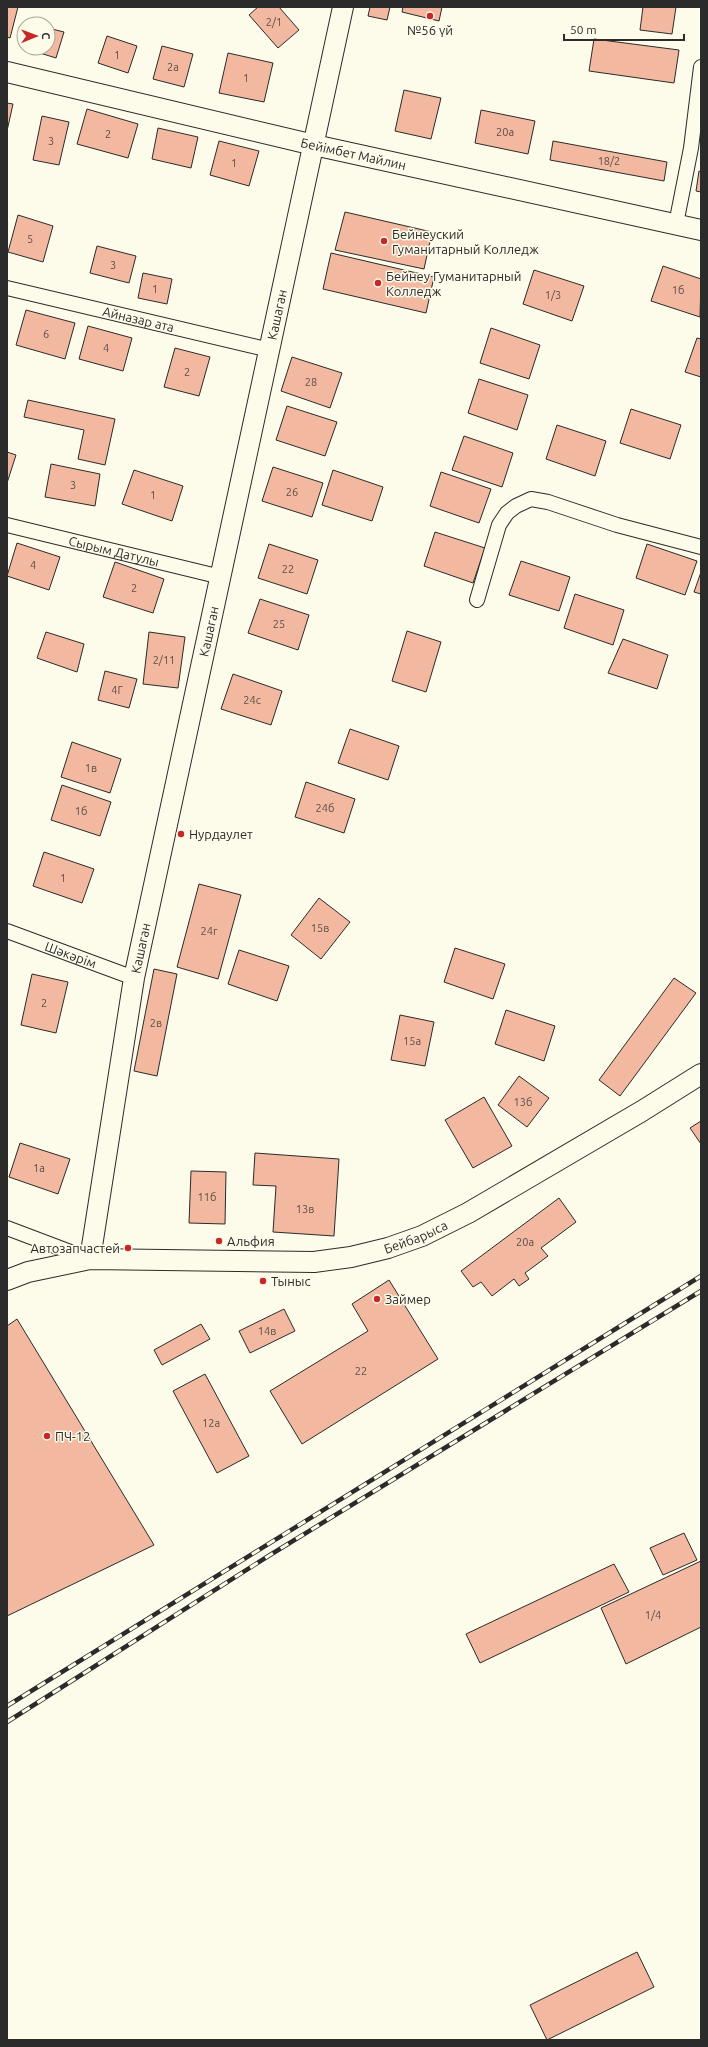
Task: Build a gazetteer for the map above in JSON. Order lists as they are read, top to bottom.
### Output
{
  "streets": {
    "street": [
      "Бейімбет Майлин",
      "Кашаган",
      "Айназар ата",
      "Сырым Датулы",
      "Шәкәрім",
      "Бейбарыса"
    ]
  },
  "crossings": [
    ["Бейімбет Майлин", "Кашаган"],
    ["Кашаган", "Айназар ата"],
    ["Кашаган", "Сырым Датулы"],
    ["Кашаган", "Шәкәрім"],
    ["Кашаган", "Бейбарыса"]
  ],
  "places": [
    "№56 үй",
    "Бейнеуский Гуманитарный Колледж",
    "Бейнеу Гуманитарный Колледж",
    "Нурдаулет",
    "Альфия",
    "Автозапчастей",
    "Тыныс",
    "Займер",
    "ПЧ-12"
  ],
  "house_numbers": [
    "2/1",
    "1",
    "2а",
    "1",
    "20а",
    "2",
    "3",
    "18/2",
    "1",
    "5",
    "3",
    "1",
    "1б",
    "1/3",
    "6",
    "4",
    "2",
    "28",
    "3",
    "26",
    "1",
    "4",
    "22",
    "2",
    "25",
    "2/11",
    "4Г",
    "24с",
    "1в",
    "24б",
    "1б",
    "1",
    "15в",
    "24г",
    "2",
    "2в",
    "15а",
    "13б",
    "1а",
    "11б",
    "13в",
    "20а",
    "14в",
    "22",
    "12а",
    "1/4"
  ],
  "scale_bar": "50 m",
  "north": "right"
}
